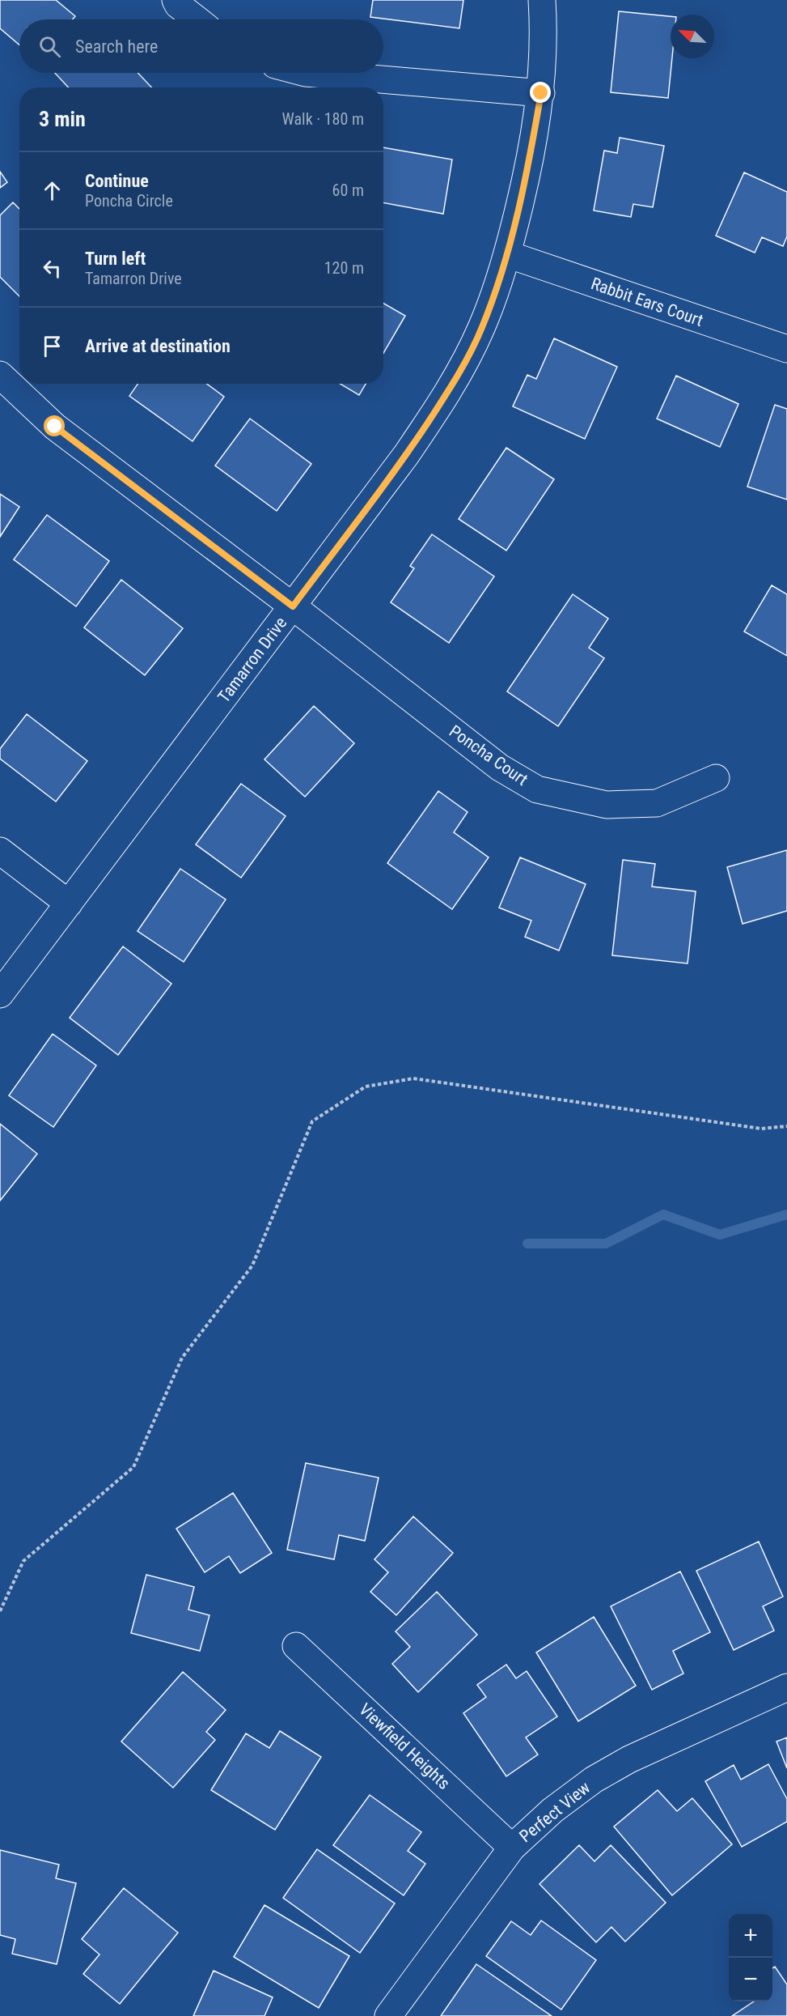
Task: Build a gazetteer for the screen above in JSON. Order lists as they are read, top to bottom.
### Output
{
  "streets": {
    "street": [
      "Rabbit Ears Court",
      "Tamarron Drive",
      "Poncha Court",
      "Viewfield Heights",
      "Perfect View"
    ]
  },
  "crossings": [
    ["Rabbit Ears Court", "Tamarron Drive"],
    ["Tamarron Drive", "Poncha Court"],
    ["Viewfield Heights", "Perfect View"]
  ],
  "north": "top left",
  "page": {
    "search": "Search here",
    "heading": ["3 min", "Walk · 180 m"],
    "list": [
      ["Continue", "Poncha Circle", "60 m"],
      ["Turn left", "Tamarron Drive", "120 m"],
      "Arrive at destination"
    ],
    "map_buttons": ["+", "−"]
  }
}
